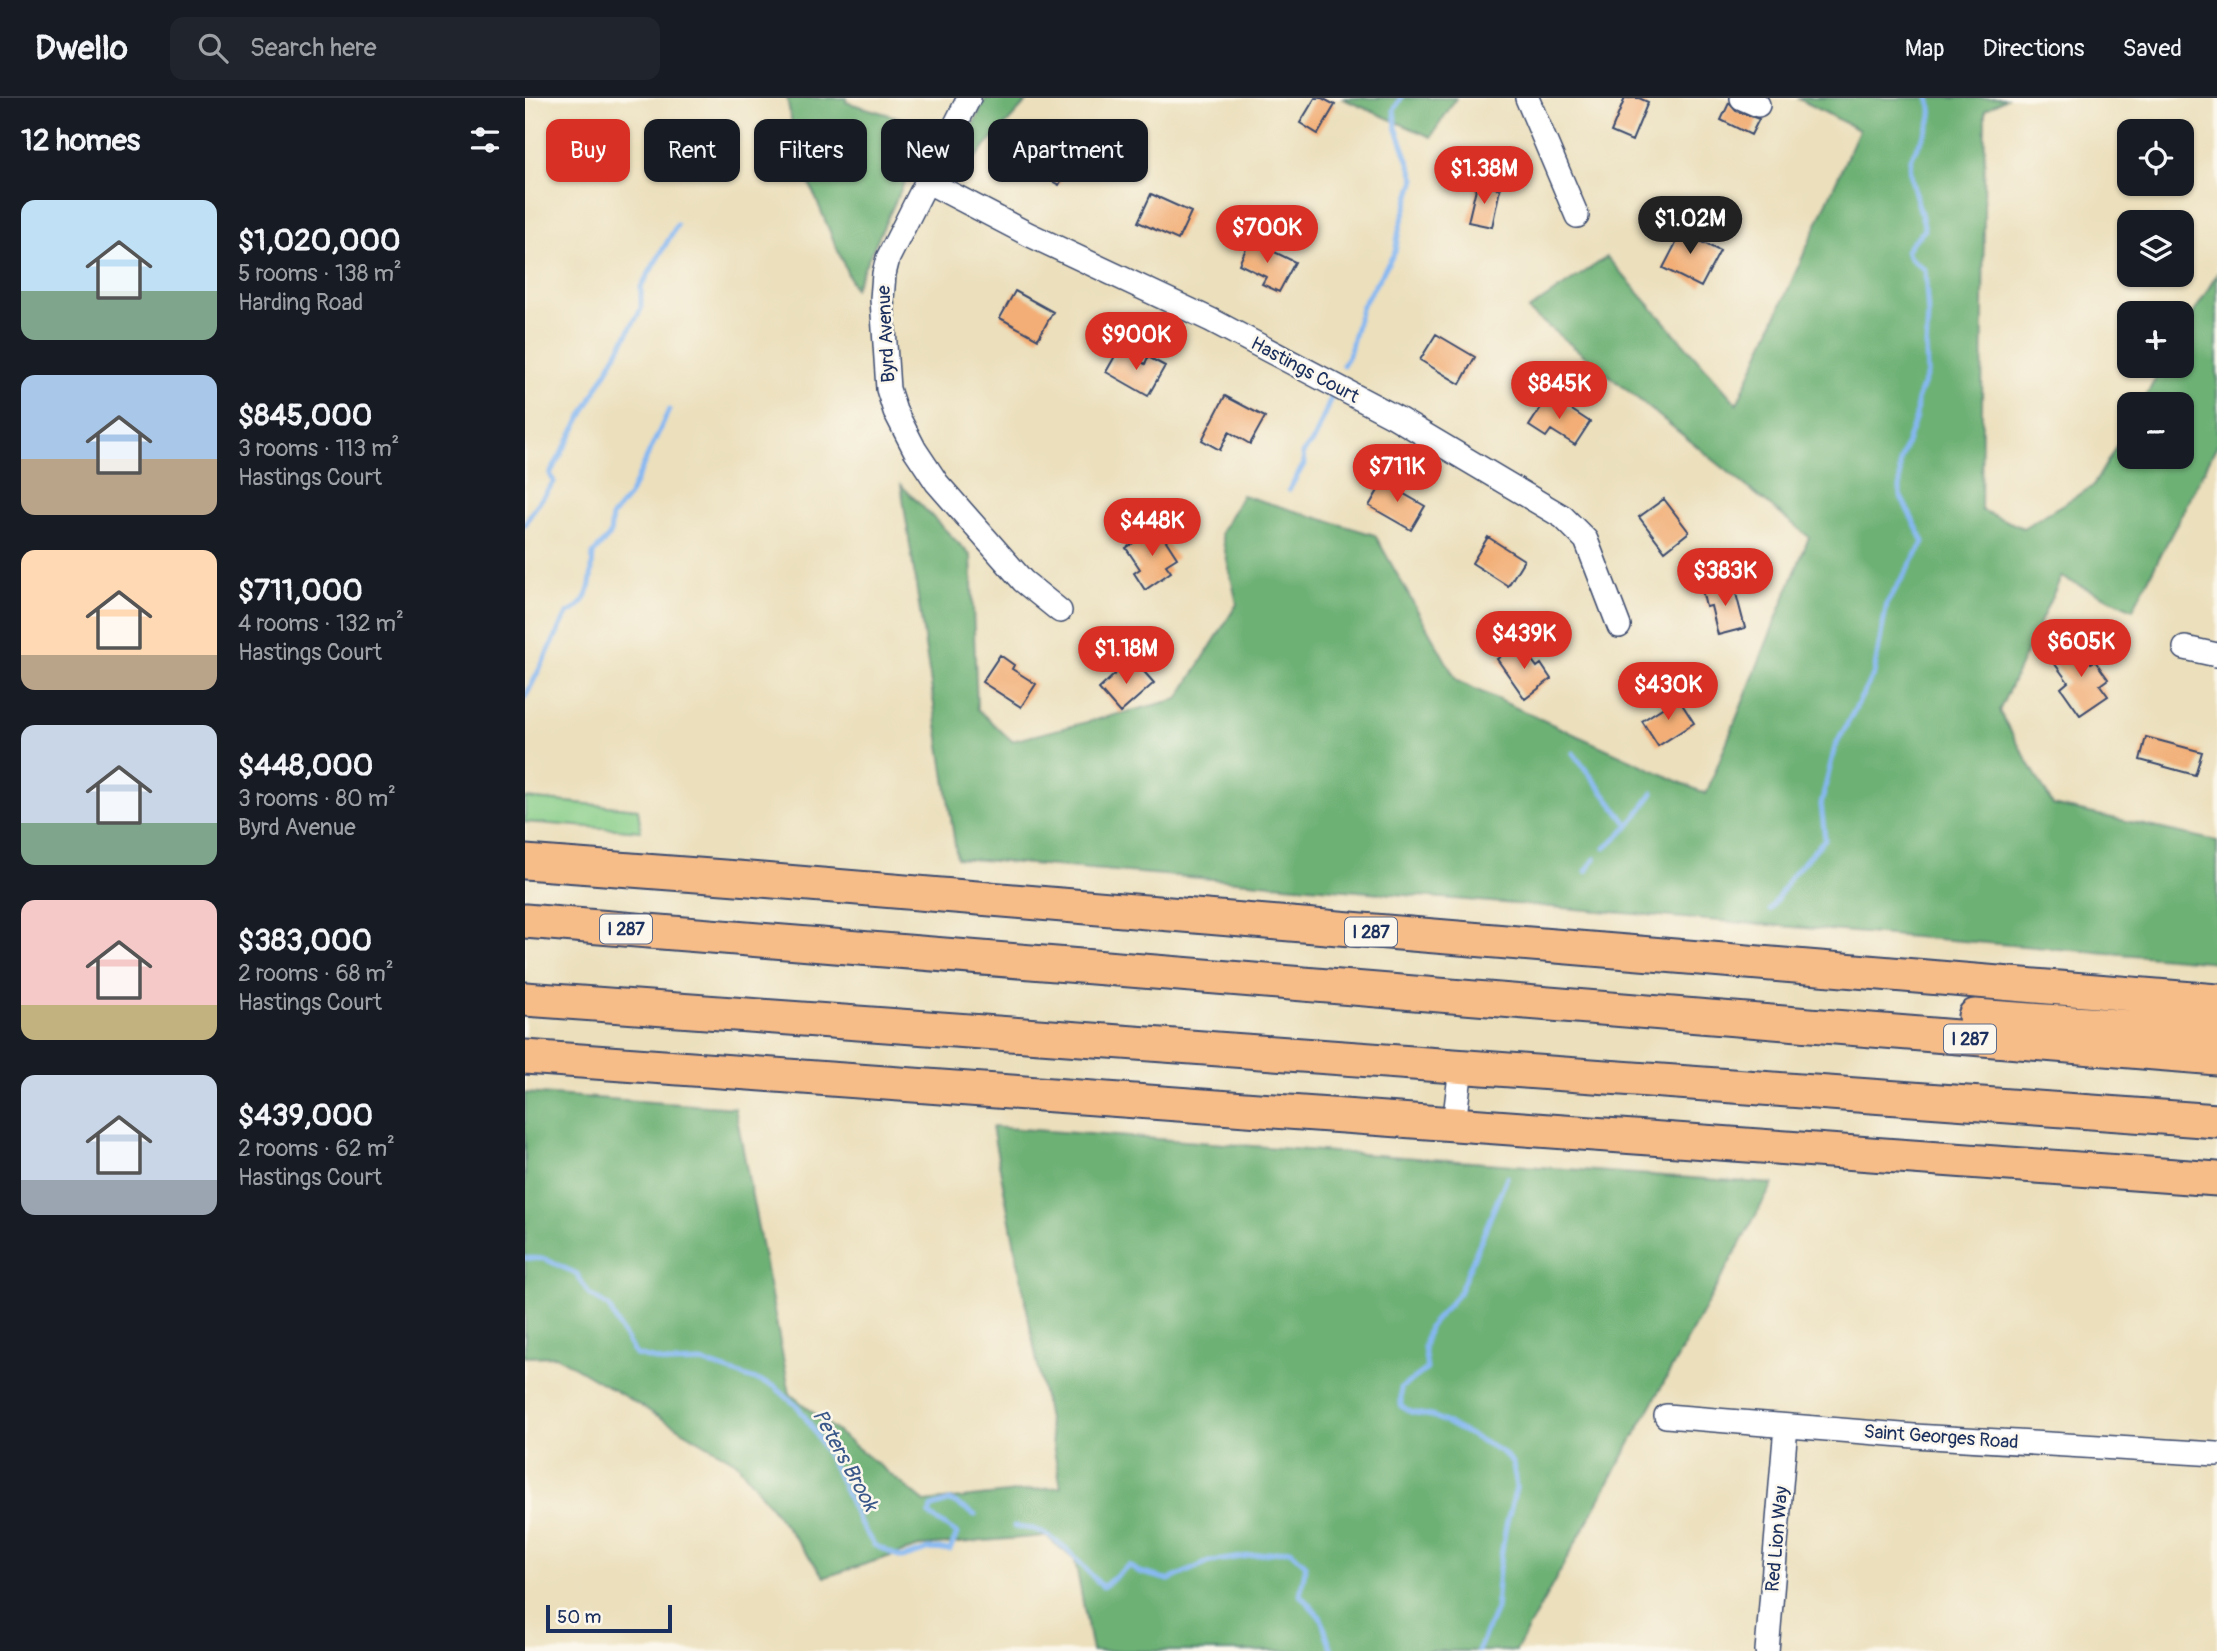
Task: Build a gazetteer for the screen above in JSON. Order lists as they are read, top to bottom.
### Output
{
  "streets": {
    "highway": ["I 287"],
    "street": [
      "Byrd Avenue",
      "Hastings Court",
      "Saint Georges Road",
      "Red Lion Way"
    ]
  },
  "crossings": [
    ["Byrd Avenue", "Hastings Court"],
    ["Saint Georges Road", "Red Lion Way"]
  ],
  "water": ["Peters Brook"],
  "scale_bar": "50 m",
  "page": {
    "header": "Dwello",
    "search": "Search here",
    "nav": ["Map", "Directions", "Saved"],
    "heading": "12 homes",
    "map_buttons": ["+", "−"],
    "chip": [
      "Buy",
      "Rent",
      "Filters",
      "New",
      "Apartment"
    ],
    "price": [
      "$1.38M",
      "$1.02M",
      "$700K",
      "$900K",
      "$845K",
      "$711K",
      "$448K",
      "$383K",
      "$439K",
      "$605K",
      "$1.18M",
      "$430K"
    ],
    "list": [
      {
        "name": "$1,020,000",
        "note": "5 rooms · 138 m² · Harding Road"
      },
      {
        "name": "$845,000",
        "note": "3 rooms · 113 m² · Hastings Court"
      },
      {
        "name": "$711,000",
        "note": "4 rooms · 132 m² · Hastings Court"
      },
      {
        "name": "$448,000",
        "note": "3 rooms · 80 m² · Byrd Avenue"
      },
      {
        "name": "$383,000",
        "note": "2 rooms · 68 m² · Hastings Court"
      },
      {
        "name": "$439,000",
        "note": "2 rooms · 62 m² · Hastings Court"
      }
    ],
    "scale": "50 m"
  }
}
